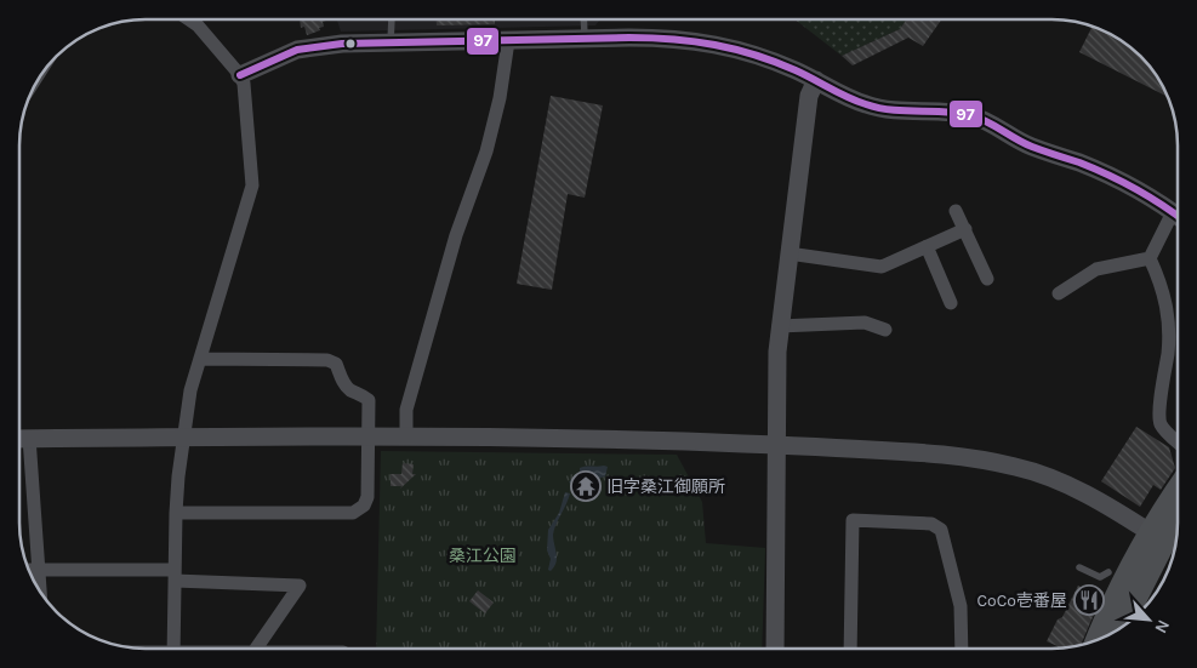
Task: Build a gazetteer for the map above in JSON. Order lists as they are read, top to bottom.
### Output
{
  "parks": ["桑江公園"],
  "places": {
    "temple": ["旧字桑江御願所"],
    "restaurant": ["CoCo壱番屋"]
  },
  "lines": ["transit line 97"],
  "north": "bottom right"
}
